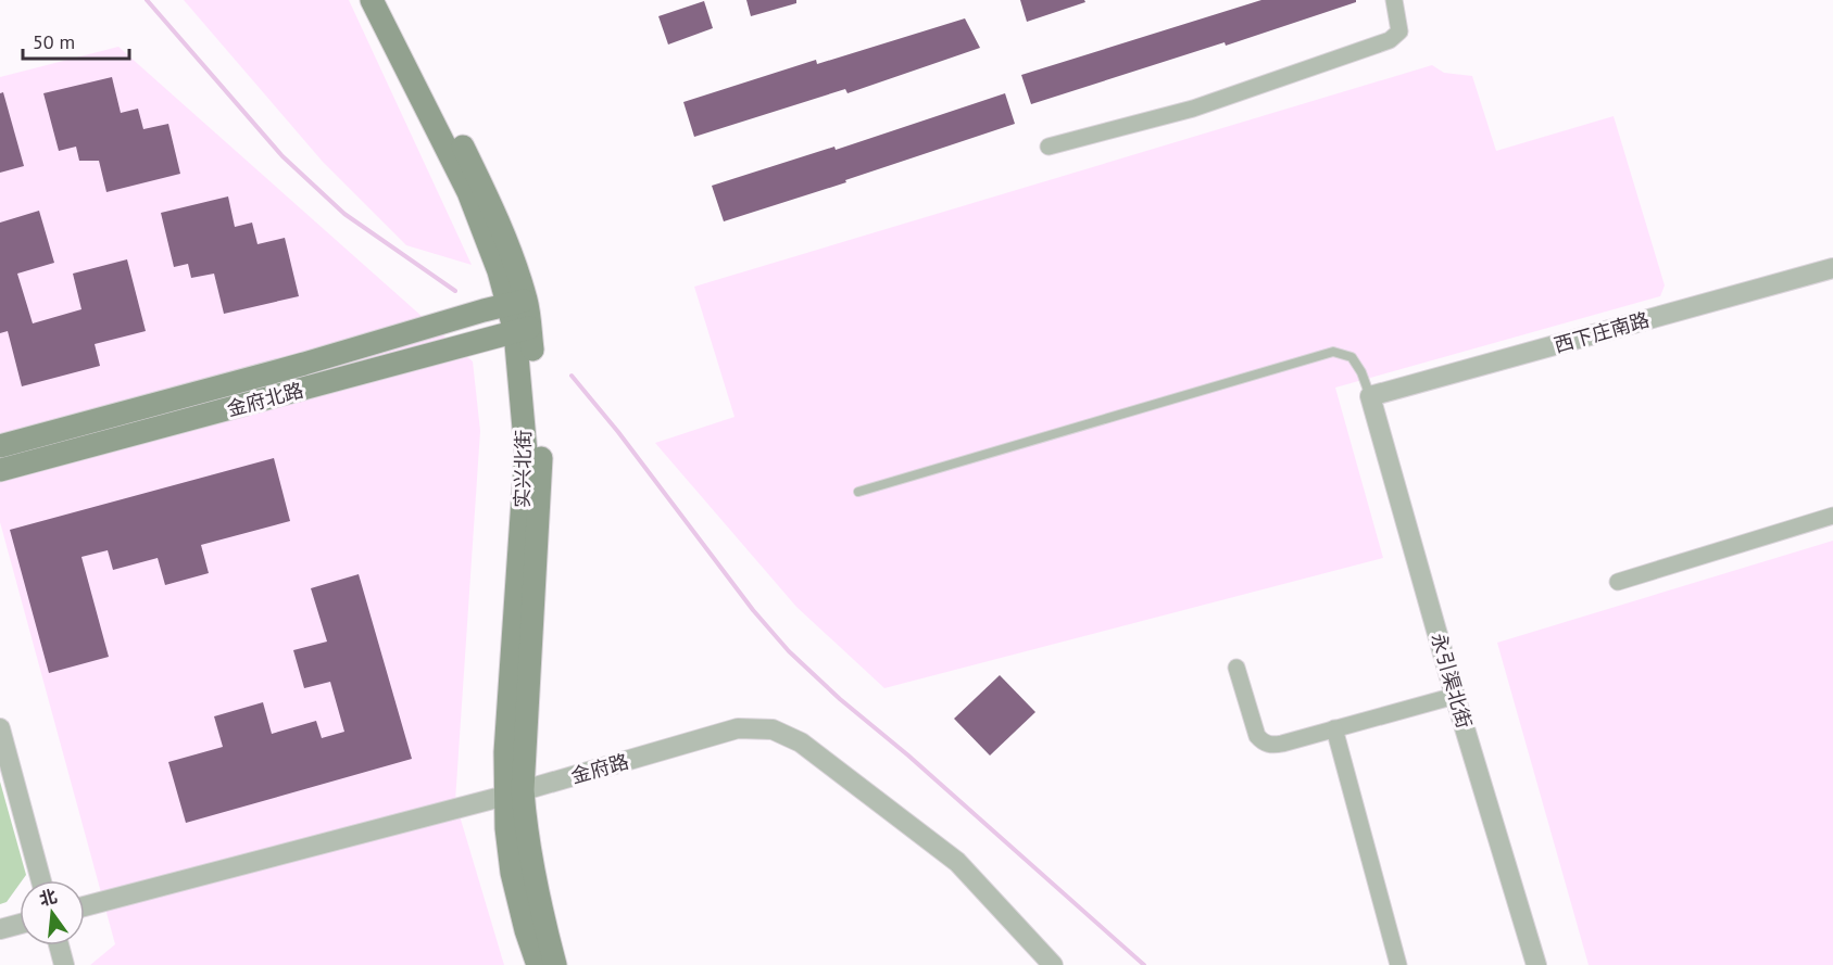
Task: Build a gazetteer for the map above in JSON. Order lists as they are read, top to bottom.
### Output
{
  "streets": {
    "main road": ["金府北路", "实兴北街"],
    "street": ["西下庄南路", "永引渠北街", "金府路"]
  },
  "crossings": [
    ["西下庄南路", "永引渠北街"],
    ["金府北路", "实兴北街"],
    ["实兴北街", "金府路"]
  ],
  "scale_bar": "50 m",
  "north": "top"
}
